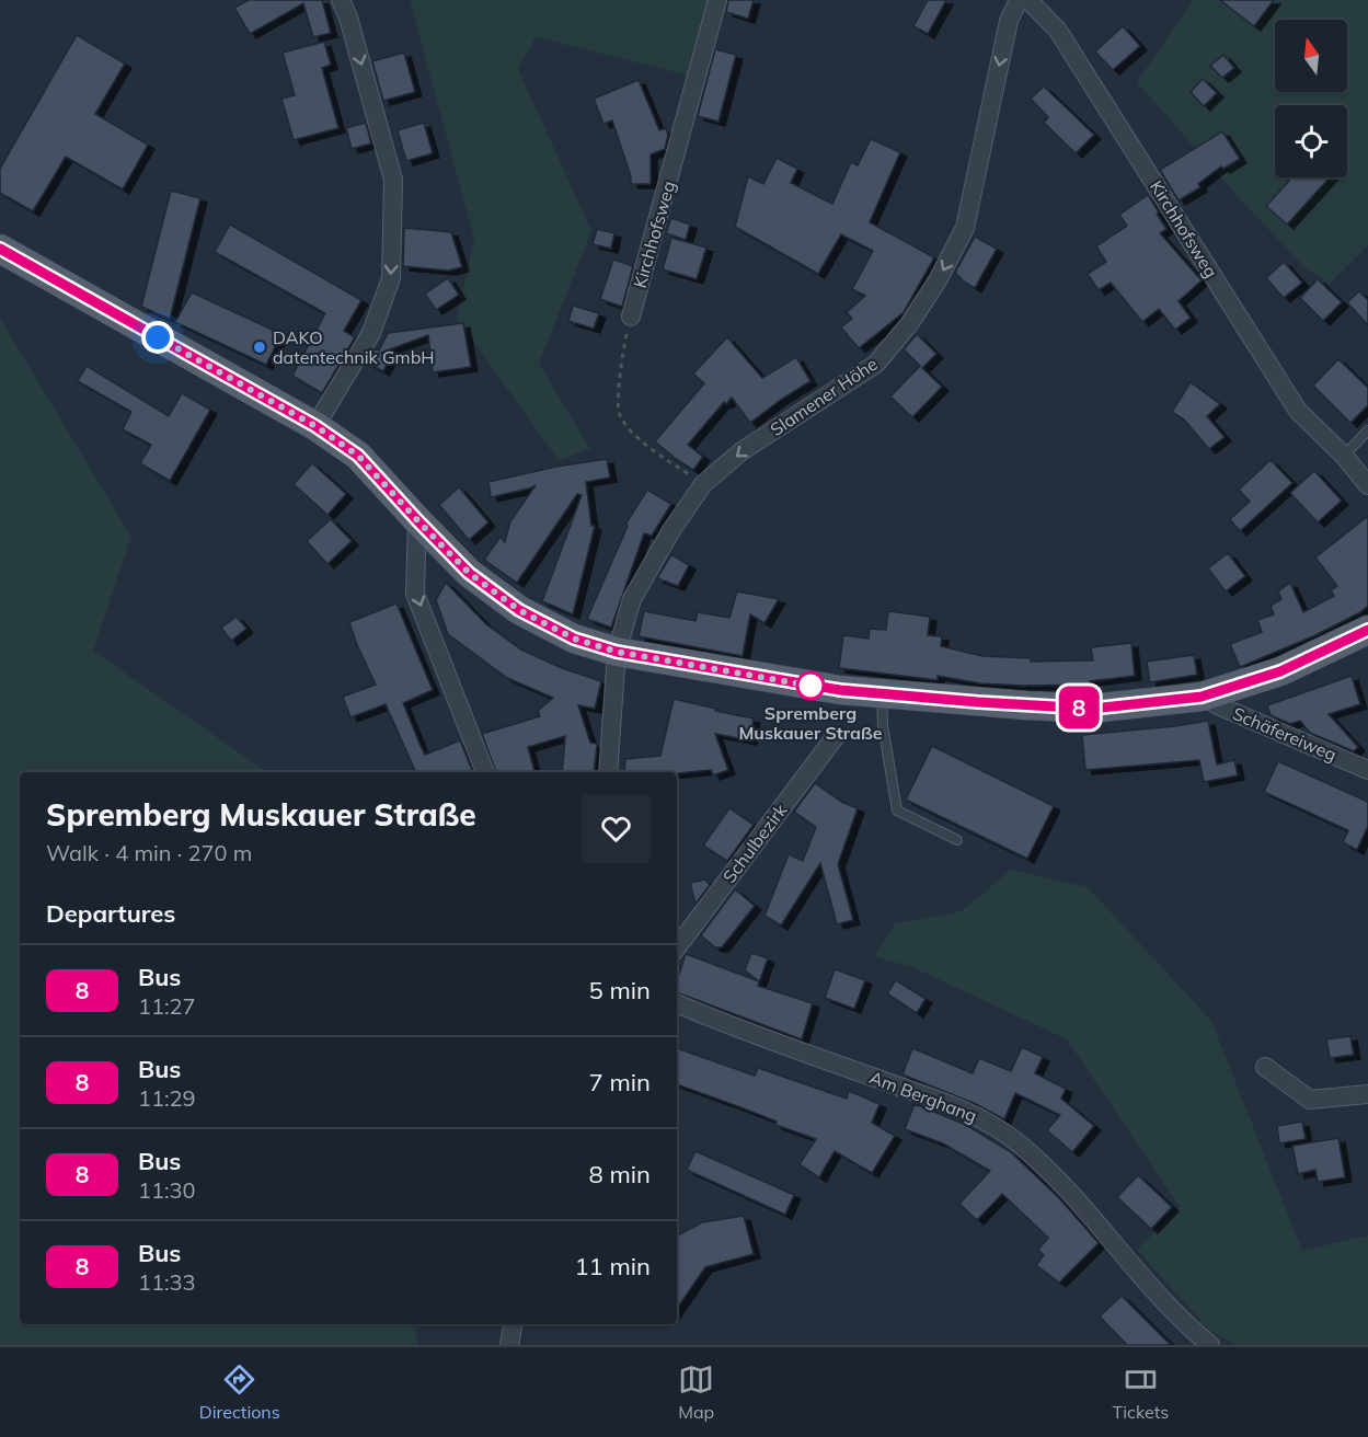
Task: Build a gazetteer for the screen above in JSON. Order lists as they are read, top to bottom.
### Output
{
  "streets": {
    "street": [
      "Kirchhofsweg",
      "Slamener Höhe",
      "Schäfereiweg",
      "Schulbezirk",
      "Am Berghang"
    ]
  },
  "one_way": ["Slamener Höhe"],
  "places": ["DAKO datentechnik GmbH", "Spremberg Muskauer Straße"],
  "lines": ["bus line 8"],
  "north": "top",
  "page": {
    "on_map": "8",
    "heading": [
      ["Spremberg Muskauer Straße", "Walk · 4 min · 270 m"],
      "Departures"
    ],
    "list": [
      {
        "mark": "8",
        "name": "Bus",
        "note": "11:27",
        "value": "5 min"
      },
      {
        "mark": "8",
        "name": "Bus",
        "note": "11:29",
        "value": "7 min"
      },
      {
        "mark": "8",
        "name": "Bus",
        "note": "11:30",
        "value": "8 min"
      },
      {
        "mark": "8",
        "name": "Bus",
        "note": "11:33",
        "value": "11 min"
      }
    ],
    "tabs": ["Directions", "Map", "Tickets"]
  }
}
